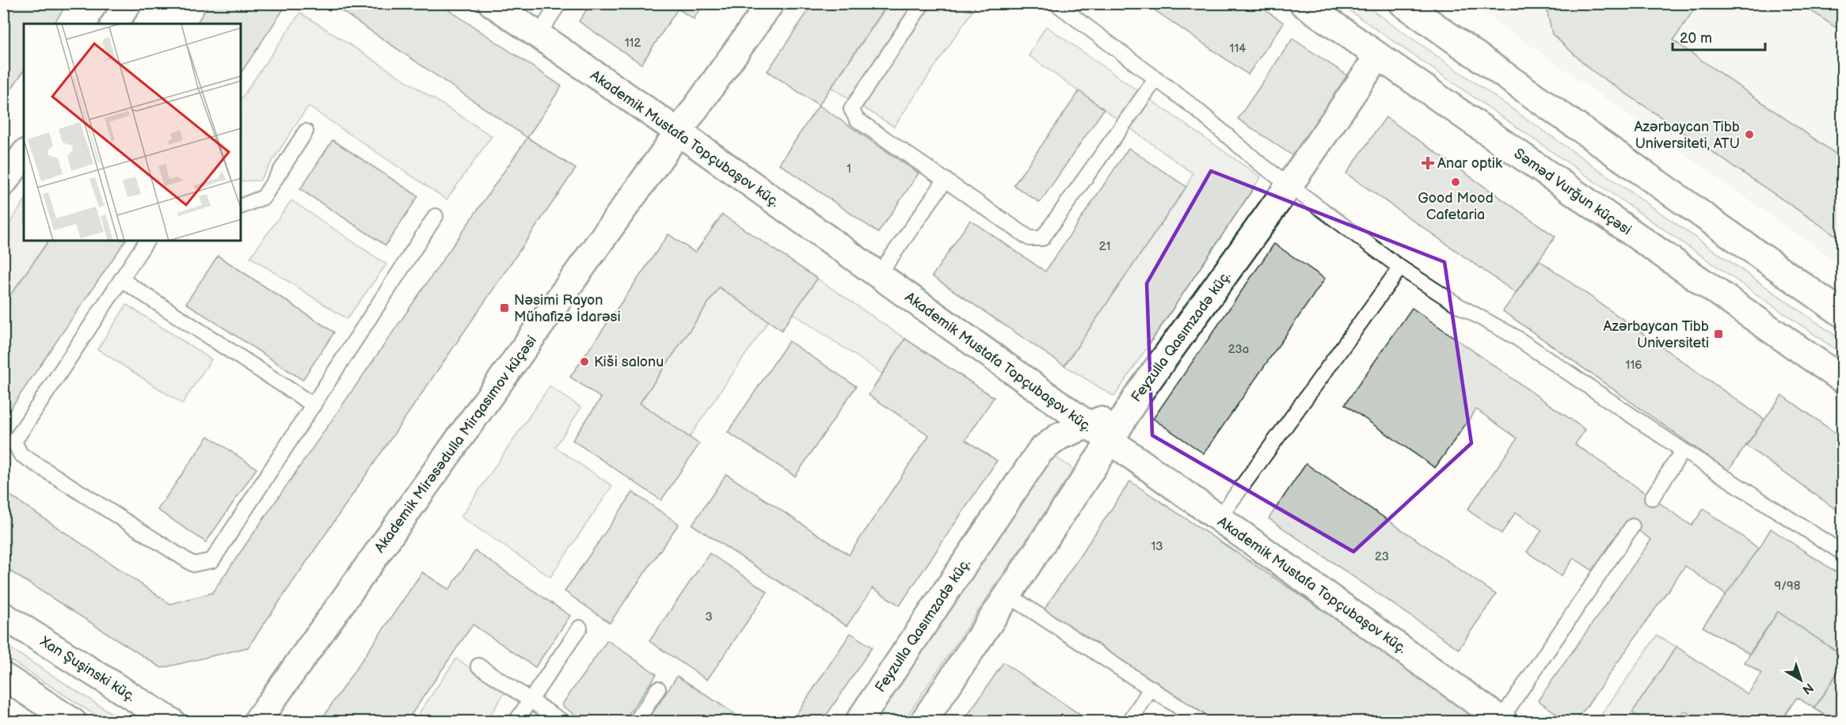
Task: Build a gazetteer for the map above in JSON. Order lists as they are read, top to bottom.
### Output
{
  "streets": {
    "street": [
      "Akademik Mustafa Topçubaşov küç.",
      "Səməd Vurğun küçəsi",
      "Feyzulla Qasımzadə küç.",
      "Akademik Mirəsədulla Mirqasımov küçəsi",
      "Xan Şuşinski küç."
    ]
  },
  "crossings": [
    ["Akademik Mustafa Topçubaşov küç.", "Feyzulla Qasımzadə küç."],
    ["Akademik Mustafa Topçubaşov küç.", "Akademik Mirəsədulla Mirqasımov küçəsi"],
    ["Səməd Vurğun küçəsi", "Feyzulla Qasımzadə küç."]
  ],
  "places": {
    "other": ["Azərbaycan Tibb Universiteti, ATU", "Good Mood Cafetaria", "Kiši salonu"],
    "health": ["Anar optik"],
    "transit": ["Nəsimi Rayon Mühafizə İdarəsi", "Azərbaycan Tibb Universiteti"]
  },
  "house_numbers": [
    "112",
    "114",
    "1",
    "21",
    "23a",
    "116",
    "13",
    "23",
    "9/98",
    "3"
  ],
  "scale_bar": "20 m",
  "north": "bottom right"
}
